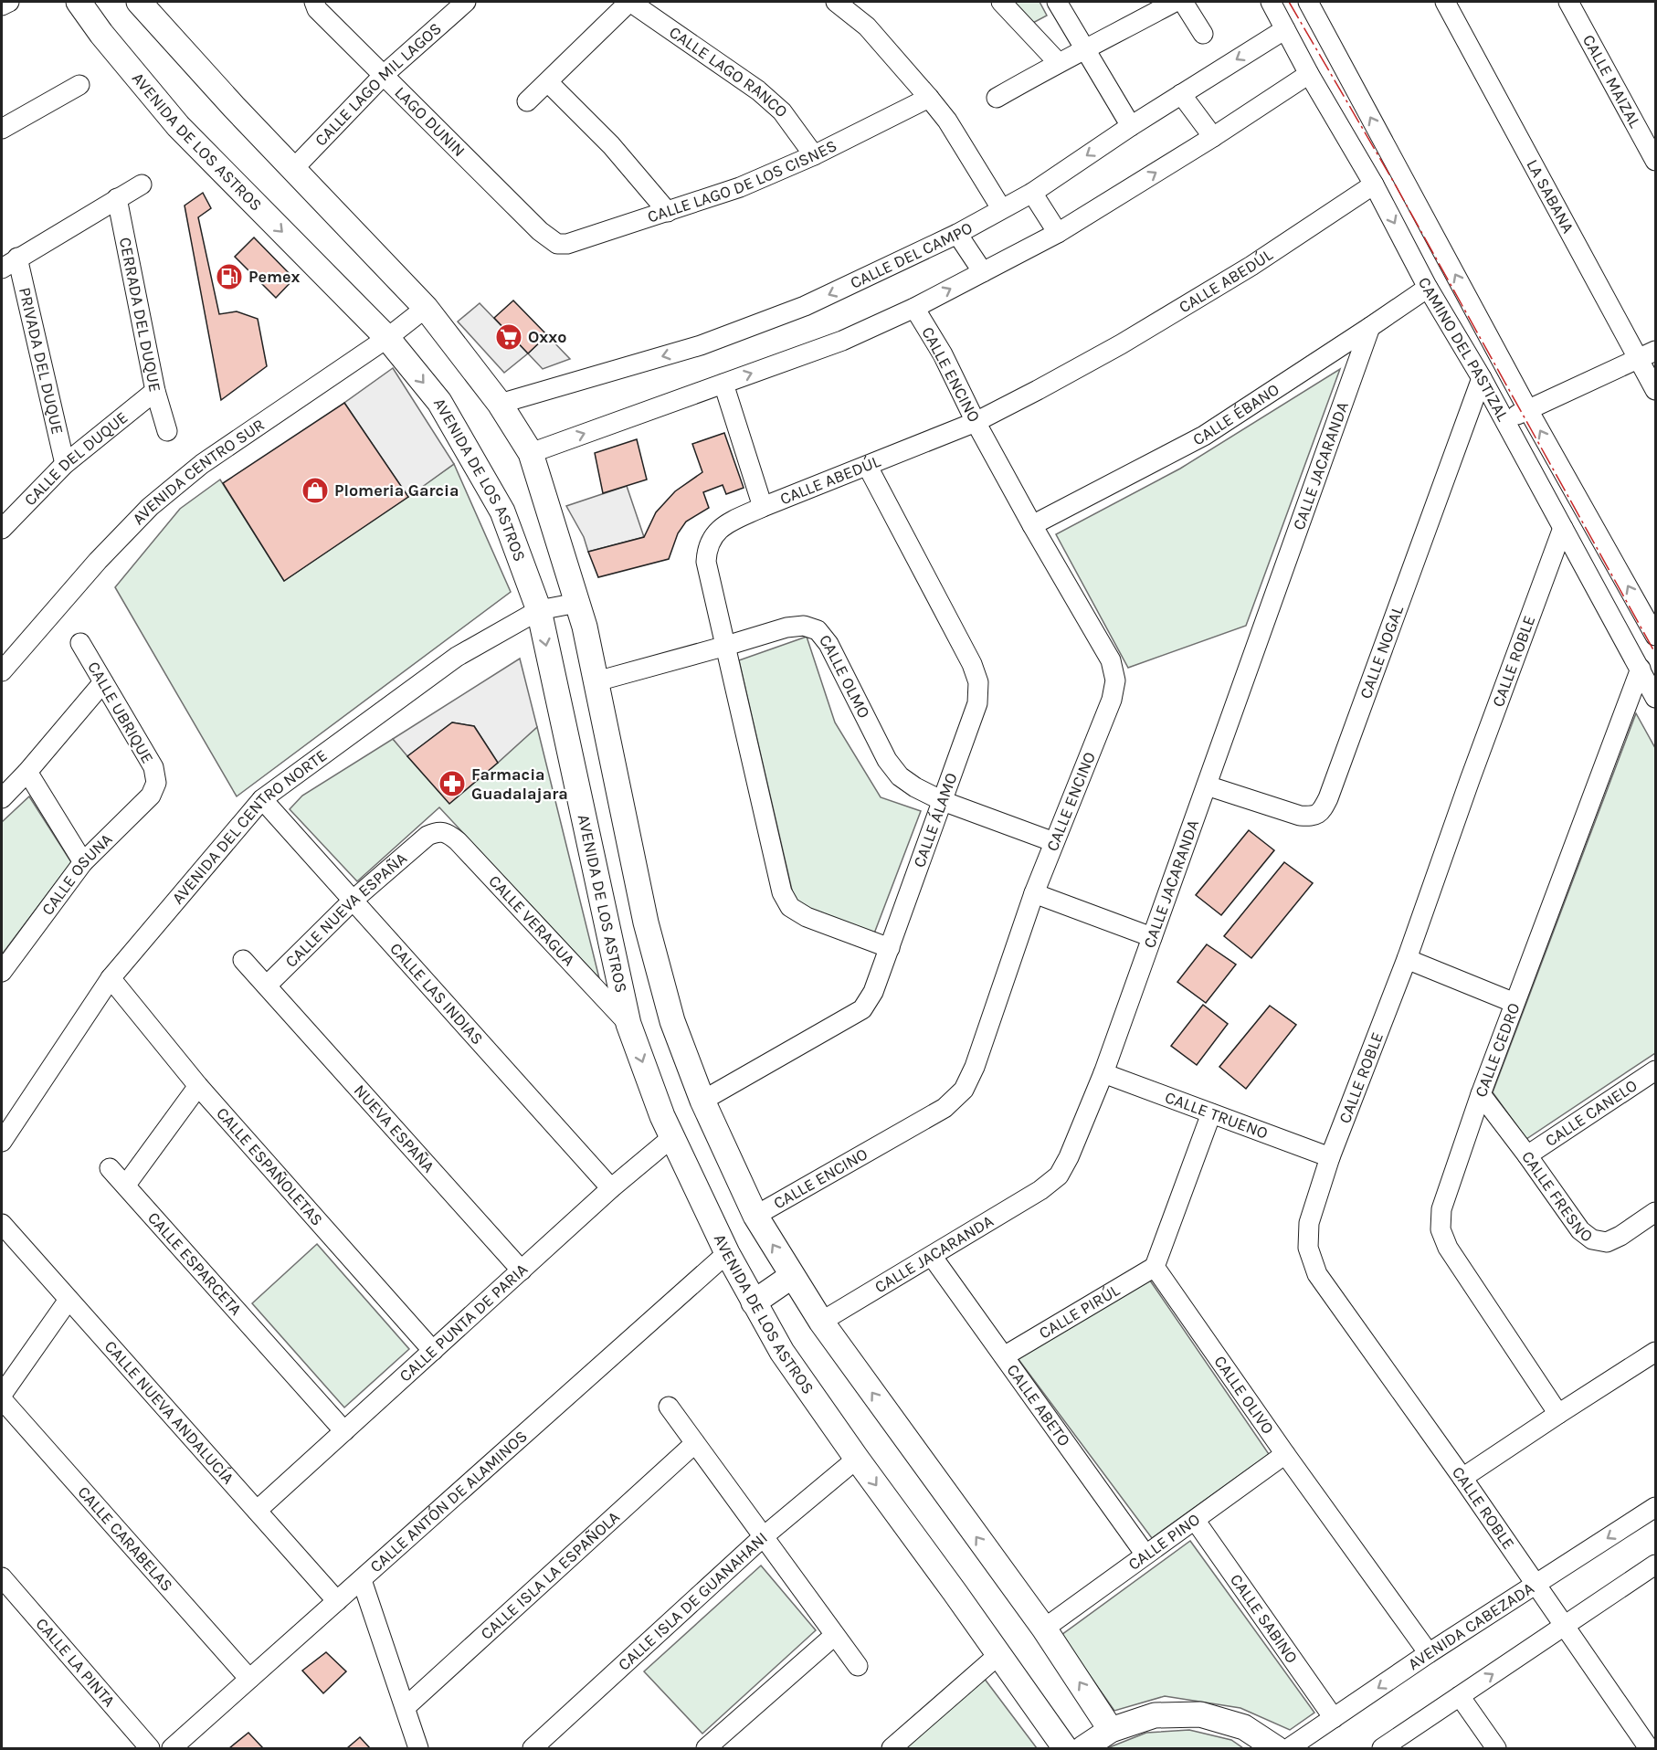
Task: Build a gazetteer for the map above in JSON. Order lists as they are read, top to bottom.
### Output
{
  "streets": {
    "main road": ["AVENIDA DE LOS ASTROS"],
    "street": [
      "CALLE LAGO RANCO",
      "CALLE MAIZAL",
      "CALLE LAGO MIL LAGOS",
      "LAGO DUNIN",
      "CALLE LAGO DE LOS CISNES",
      "LA SABANA",
      "CALLE DEL CAMPO",
      "CALLE ABEDÚL",
      "CERRADA DEL DUQUE",
      "CAMINO DEL PASTIZAL",
      "PRIVADA DEL DUQUE",
      "CALLE ENCINO",
      "CALLE ÉBANO",
      "CALLE DEL DUQUE",
      "CALLE JACARANDA",
      "AVENIDA CENTRO SUR",
      "CALLE NOGAL",
      "CALLE ROBLE",
      "CALLE OLMO",
      "CALLE UBRIQUE",
      "CALLE ÁLAMO",
      "AVENIDA DEL CENTRO NORTE",
      "CALLE OSUNA",
      "CALLE NUEVA ESPAÑA",
      "CALLE VERAGUA",
      "CALLE LAS INDIAS",
      "CALLE CEDRO",
      "CALLE CANELO",
      "CALLE TRUENO",
      "NUEVA ESPAÑA",
      "CALLE ESPAÑOLETAS",
      "CALLE FRESNO",
      "CALLE ESPARCETA",
      "CALLE PIRÚL",
      "CALLE PUNTA DE PARIA",
      "CALLE OLIVO",
      "CALLE ABETO",
      "CALLE NUEVA ANDALUCÍA",
      "CALLE ANTÓN DE ALAMINOS",
      "CALLE CARABELAS",
      "CALLE PINO",
      "CALLE ISLA LA ESPAÑOLA",
      "CALLE ISLA DE GUANAHANI",
      "CALLE SABINO",
      "AVENIDA CABEZADA",
      "CALLE LA PINTA"
    ]
  },
  "crossings": [
    ["CALLE LAGO RANCO", "CALLE LAGO DE LOS CISNES"],
    ["CALLE LAGO MIL LAGOS", "LAGO DUNIN"],
    ["LAGO DUNIN", "CALLE LAGO DE LOS CISNES"],
    ["AVENIDA DE LOS ASTROS", "AVENIDA CENTRO SUR"],
    ["AVENIDA DE LOS ASTROS", "AVENIDA DEL CENTRO NORTE"],
    ["AVENIDA DE LOS ASTROS", "CALLE VERAGUA"],
    ["AVENIDA DE LOS ASTROS", "CALLE PUNTA DE PARIA"],
    ["AVENIDA DE LOS ASTROS", "CALLE ANTÓN DE ALAMINOS"],
    ["AVENIDA DE LOS ASTROS", "CALLE ISLA DE GUANAHANI"],
    ["CALLE DEL CAMPO", "CAMINO DEL PASTIZAL"],
    ["CALLE ABEDÚL", "CAMINO DEL PASTIZAL"],
    ["CALLE ABEDÚL", "CALLE ENCINO"],
    ["CALLE ABEDÚL", "CALLE OLMO"],
    ["CALLE ABEDÚL", "CALLE ÁLAMO"],
    ["CERRADA DEL DUQUE", "CALLE DEL DUQUE"],
    ["CAMINO DEL PASTIZAL", "CALLE ÉBANO"],
    ["CAMINO DEL PASTIZAL", "CALLE NOGAL"],
    ["CAMINO DEL PASTIZAL", "CALLE ROBLE"],
    ["CAMINO DEL PASTIZAL", "CALLE CEDRO"],
    ["PRIVADA DEL DUQUE", "CALLE DEL DUQUE"],
    ["CALLE ENCINO", "CALLE ÉBANO"],
    ["CALLE ENCINO", "CALLE OLMO"],
    ["CALLE ÉBANO", "CALLE JACARANDA"],
    ["CALLE JACARANDA", "CALLE NOGAL"],
    ["CALLE JACARANDA", "CALLE TRUENO"],
    ["CALLE JACARANDA", "CALLE ABETO"],
    ["CALLE ROBLE", "CALLE TRUENO"],
    ["CALLE ROBLE", "AVENIDA CABEZADA"],
    ["CALLE OLMO", "CALLE ÁLAMO"],
    ["CALLE UBRIQUE", "CALLE OSUNA"],
    ["AVENIDA DEL CENTRO NORTE", "CALLE LAS INDIAS"],
    ["AVENIDA DEL CENTRO NORTE", "CALLE ESPAÑOLETAS"],
    ["CALLE NUEVA ESPAÑA", "CALLE VERAGUA"],
    ["CALLE NUEVA ESPAÑA", "CALLE LAS INDIAS"],
    ["CALLE NUEVA ESPAÑA", "NUEVA ESPAÑA"],
    ["CALLE LAS INDIAS", "CALLE PUNTA DE PARIA"],
    ["CALLE CEDRO", "CALLE FRESNO"],
    ["CALLE CANELO", "CALLE FRESNO"],
    ["NUEVA ESPAÑA", "CALLE PUNTA DE PARIA"],
    ["CALLE ESPAÑOLETAS", "CALLE PUNTA DE PARIA"],
    ["CALLE ESPARCETA", "CALLE PUNTA DE PARIA"],
    ["CALLE PIRÚL", "CALLE OLIVO"],
    ["CALLE PIRÚL", "CALLE ABETO"],
    ["CALLE PUNTA DE PARIA", "CALLE NUEVA ANDALUCÍA"],
    ["CALLE OLIVO", "CALLE PINO"],
    ["CALLE OLIVO", "AVENIDA CABEZADA"],
    ["CALLE ABETO", "CALLE PINO"],
    ["CALLE NUEVA ANDALUCÍA", "CALLE ANTÓN DE ALAMINOS"],
    ["CALLE ANTÓN DE ALAMINOS", "CALLE CARABELAS"],
    ["CALLE PINO", "CALLE SABINO"],
    ["CALLE SABINO", "AVENIDA CABEZADA"]
  ],
  "places": {
    "fuel station": ["Pemex"],
    "supermarket": ["Oxxo"],
    "shop": ["Plomeria Garcia"],
    "pharmacy": ["Farmacia Guadalajara"]
  }
}
